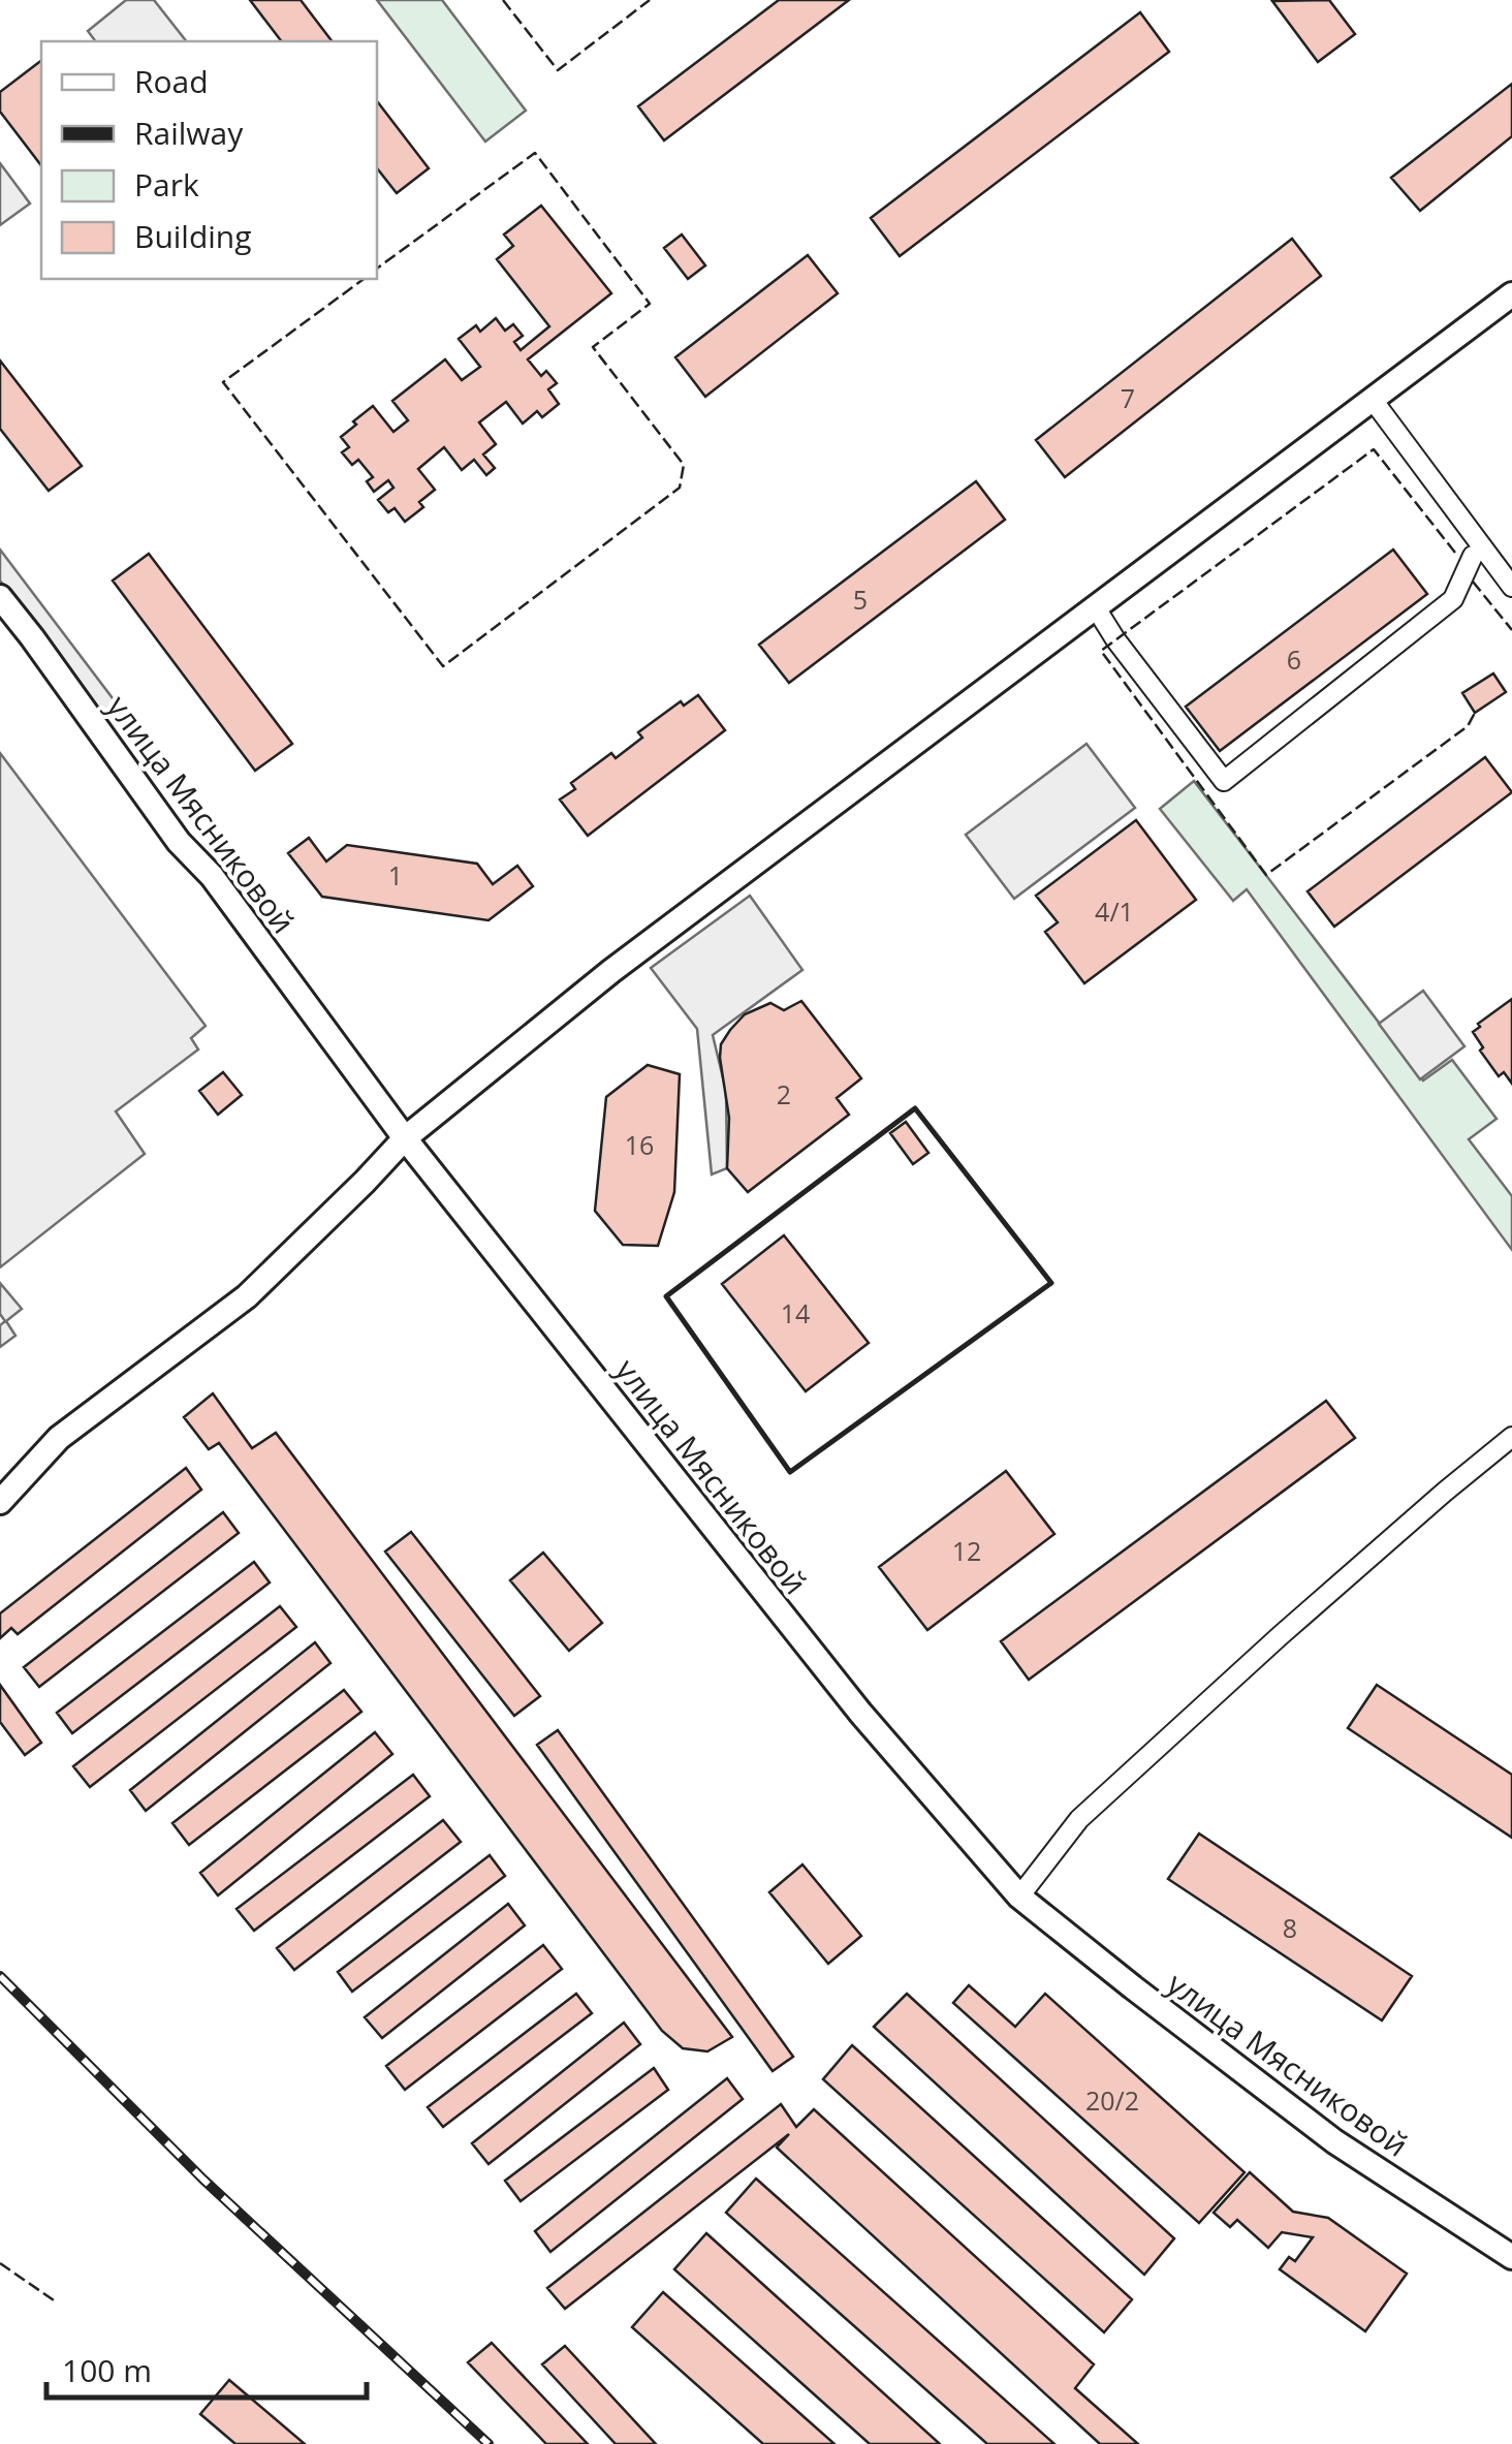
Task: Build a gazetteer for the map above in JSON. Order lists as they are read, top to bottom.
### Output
{
  "streets": {
    "street": ["улица Мясниковой"]
  },
  "house_numbers": [
    "7",
    "5",
    "6",
    "1",
    "4/1",
    "2",
    "16",
    "14",
    "12",
    "8",
    "20/2"
  ],
  "legend": [
    "Road",
    "Railway",
    "Park",
    "Building"
  ],
  "scale_bar": "100 m"
}
